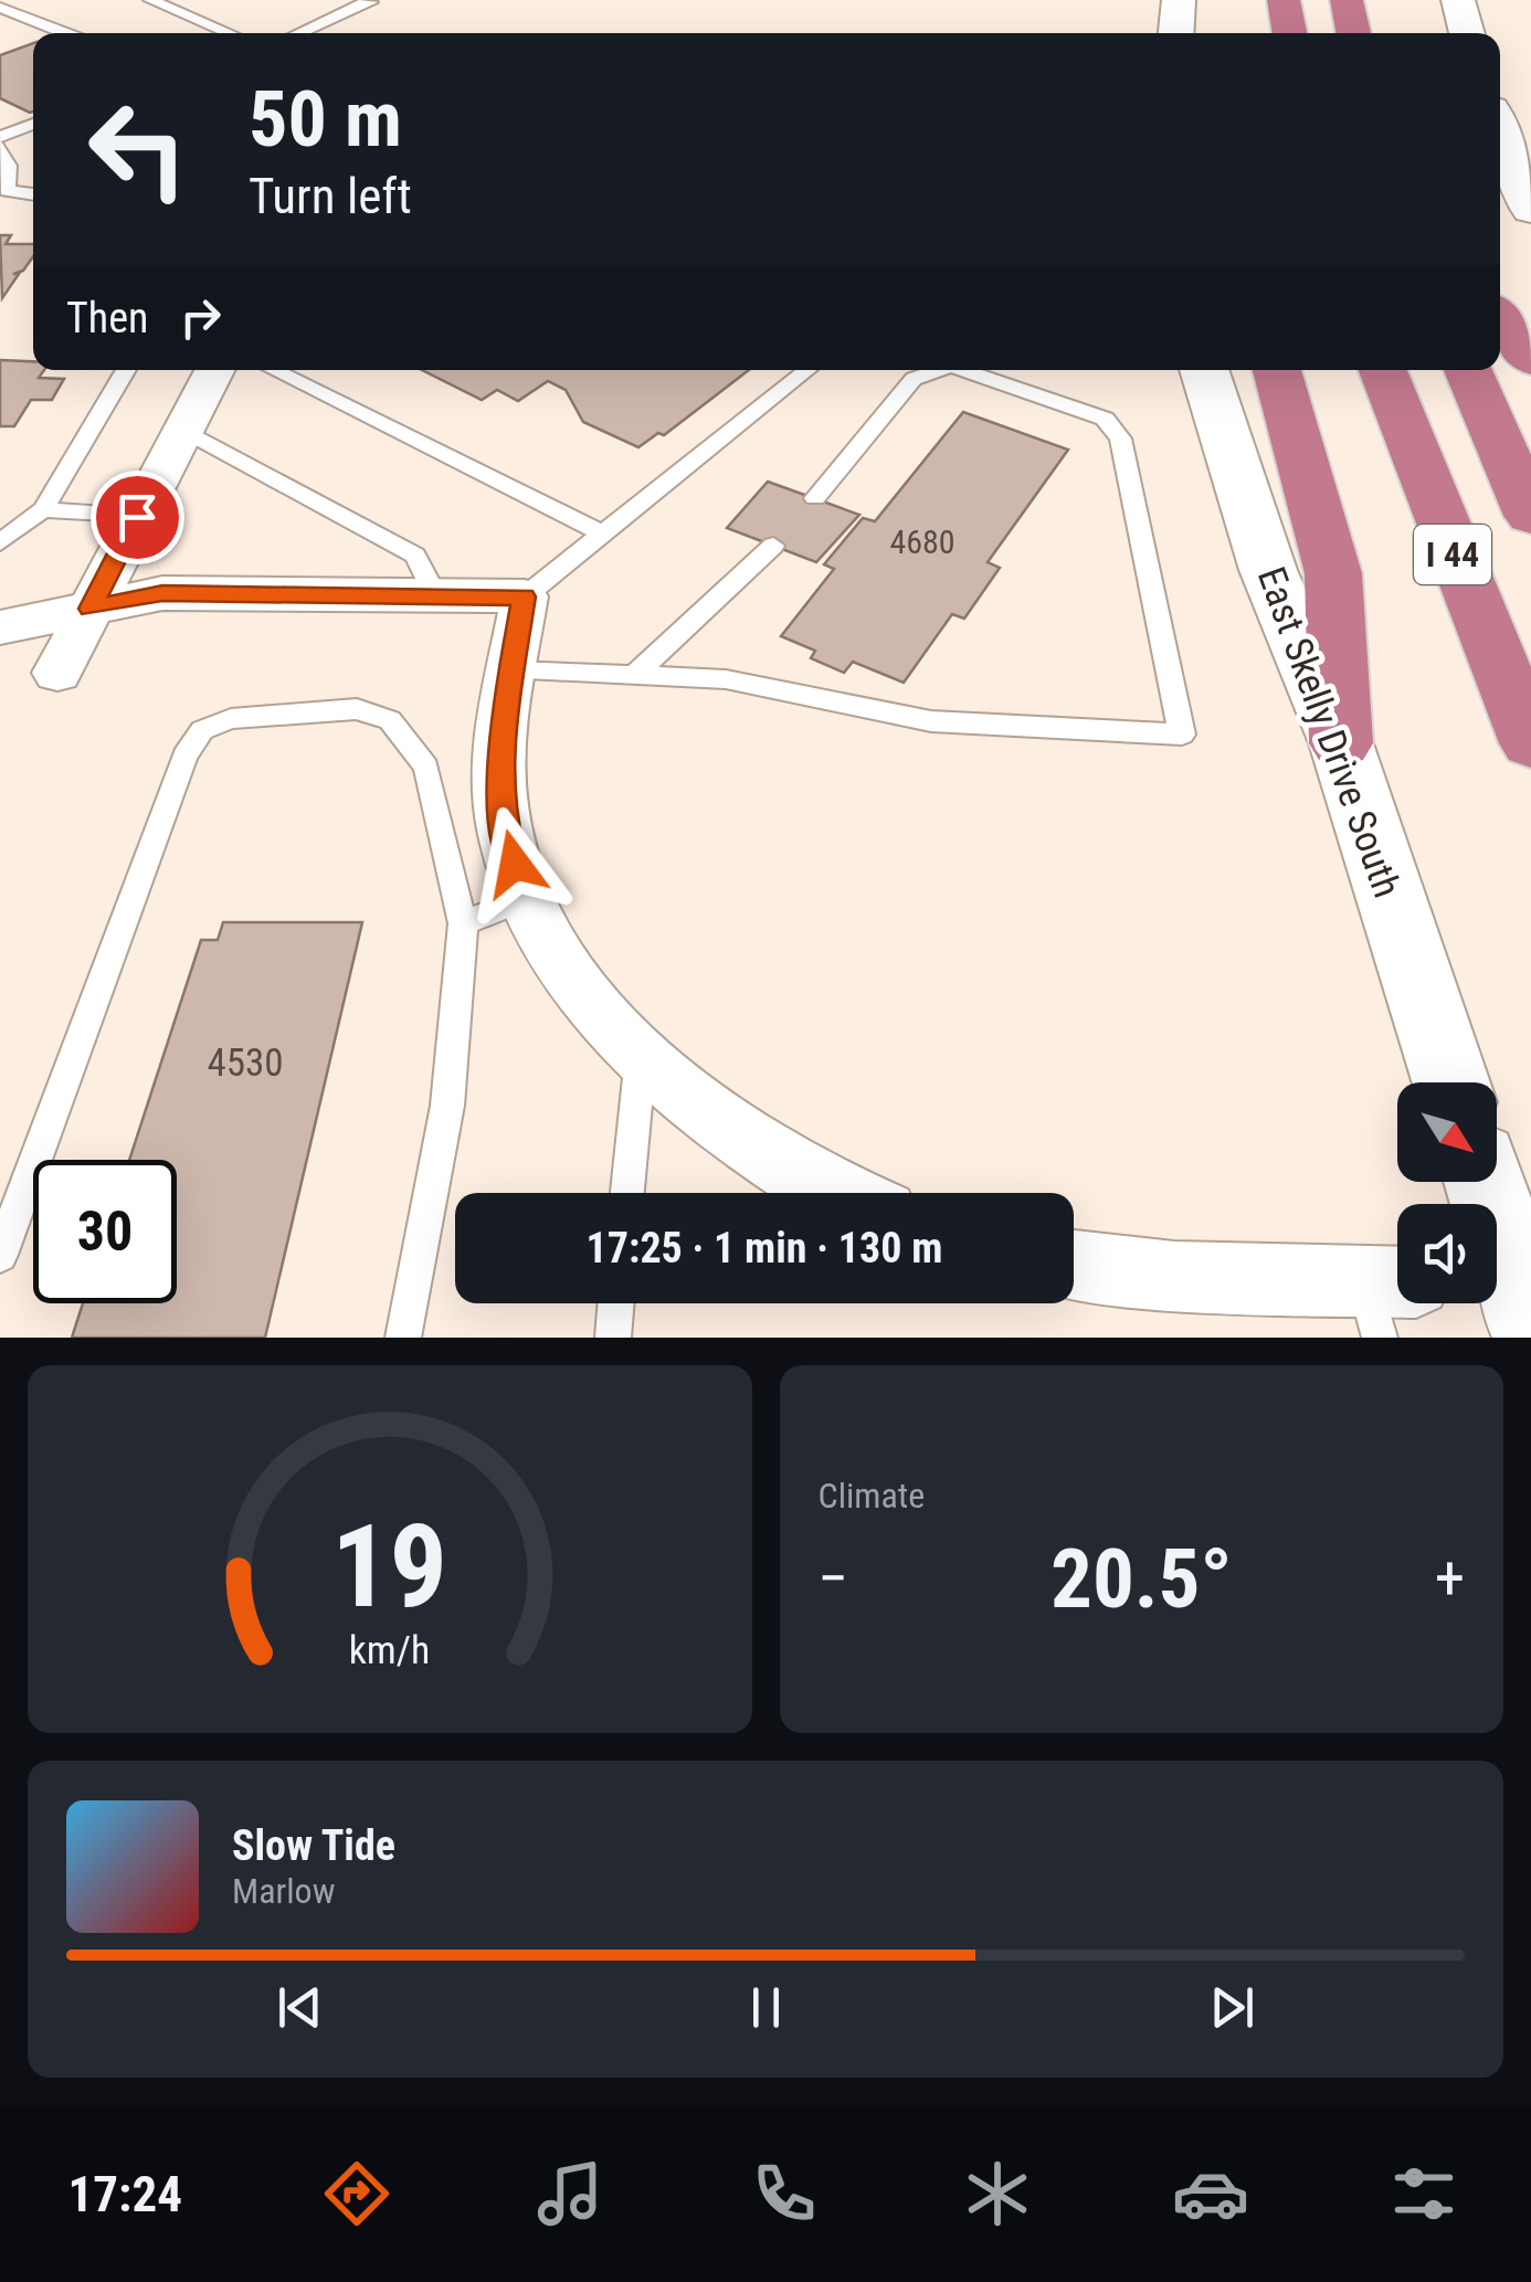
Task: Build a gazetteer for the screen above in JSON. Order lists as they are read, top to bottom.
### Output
{
  "streets": {
    "highway": ["I 44"],
    "main road": ["East Skelly Drive South"]
  },
  "house_numbers": ["4680", "4530"],
  "north": "bottom right",
  "page": {
    "turn": ["50 m", "Turn left"],
    "then": "Then",
    "limit": "30",
    "trip": "17:25 · 1 min · 130 m",
    "tile": "Climate",
    "heat": ["−", "20.5°", "+"],
    "song": ["Slow Tide", "Marlow"],
    "tabs": "17:24",
    "gauge": ["19", "km/h"]
  }
}
